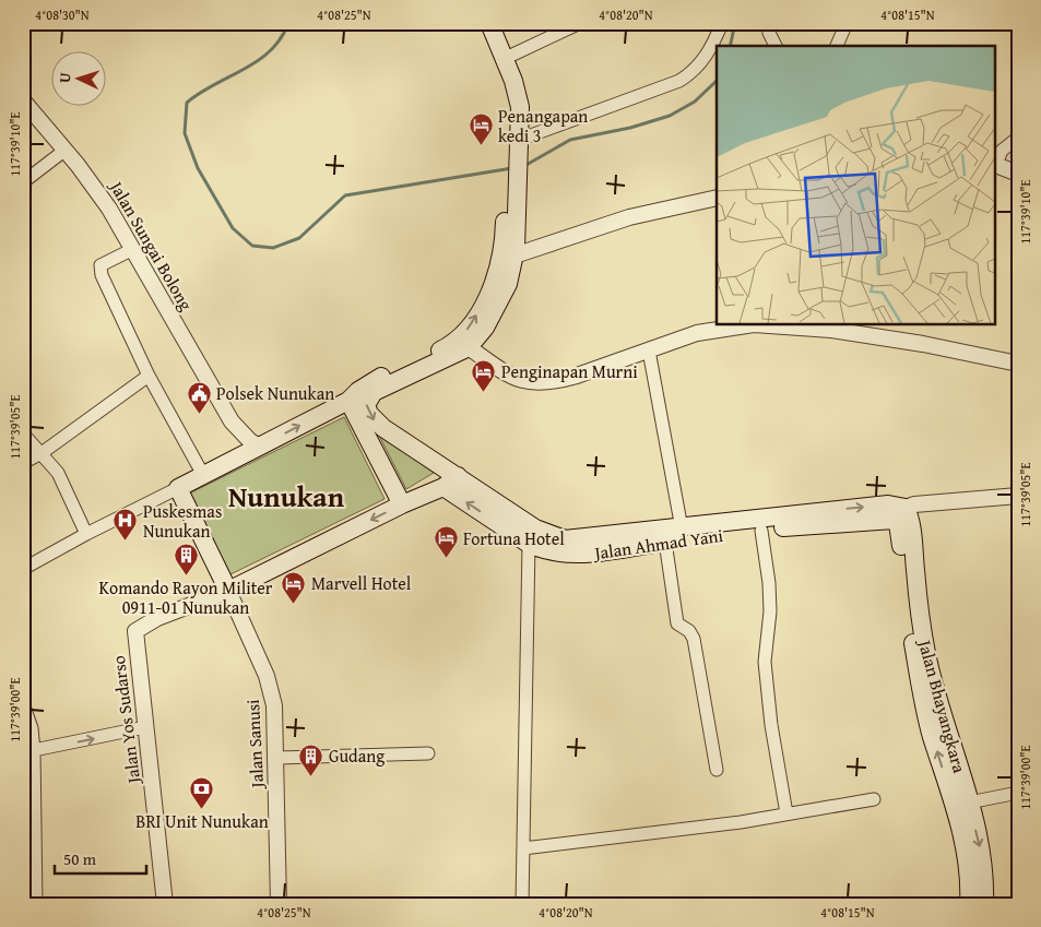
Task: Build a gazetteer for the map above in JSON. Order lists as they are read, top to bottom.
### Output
{
  "streets": {
    "main road": ["Jalan Ahmad Yani", "Jalan Bhayangkara"],
    "street": ["Jalan Sungai Bolong", "Jalan Yos Sudarso", "Jalan Sanusi"]
  },
  "crossings": [
    ["Jalan Ahmad Yani", "Jalan Bhayangkara"],
    ["Jalan Yos Sudarso", "Jalan Sanusi"]
  ],
  "districts": ["Nunukan"],
  "places": {
    "hotel": [
      "Penangapan kedi 3",
      "Penginapan Murni",
      "Fortuna Hotel",
      "Marvell Hotel"
    ],
    "public building": ["Polsek Nunukan"],
    "hospital": ["Puskesmas Nunukan"],
    "building": ["Komando Rayon Militer 0911-01 Nunukan", "Gudang"],
    "bank": ["BRI Unit Nunukan"]
  },
  "scale_bar": "50 m",
  "north": "left",
  "coordinates": [
    "4°08'30\"N",
    "4°08'25\"N",
    "4°08'20\"N",
    "4°08'15\"N",
    "117°39'10\"E",
    "117°39'05\"E",
    "117°39'00\"E"
  ]
}
